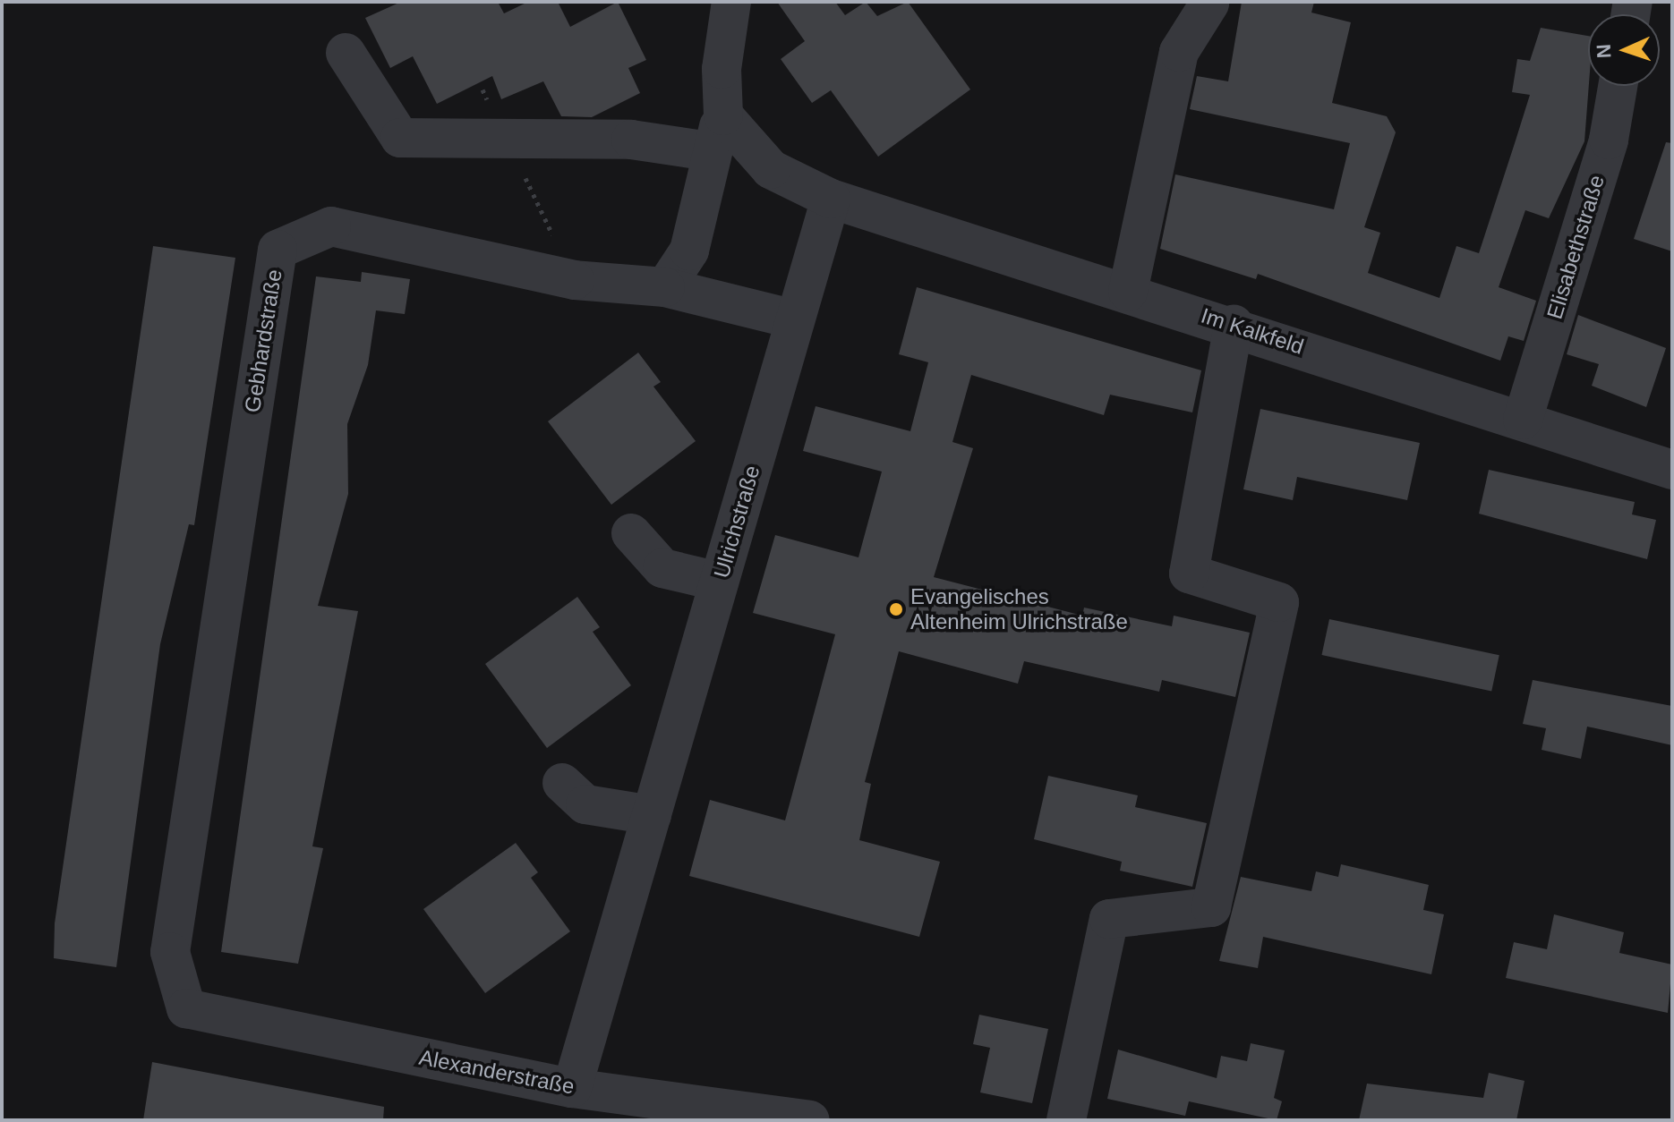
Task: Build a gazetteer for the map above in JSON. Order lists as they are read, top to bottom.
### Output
{
  "streets": {
    "street": [
      "Elisabethstraße",
      "Im Kalkfeld",
      "Gebhardstraße",
      "Ulrichstraße",
      "Alexanderstraße"
    ]
  },
  "crossings": [
    ["Elisabethstraße", "Im Kalkfeld"],
    ["Im Kalkfeld", "Ulrichstraße"],
    ["Gebhardstraße", "Ulrichstraße"],
    ["Gebhardstraße", "Alexanderstraße"],
    ["Ulrichstraße", "Alexanderstraße"]
  ],
  "places": ["Evangelisches Altenheim Ulrichstraße"],
  "north": "left"
}
